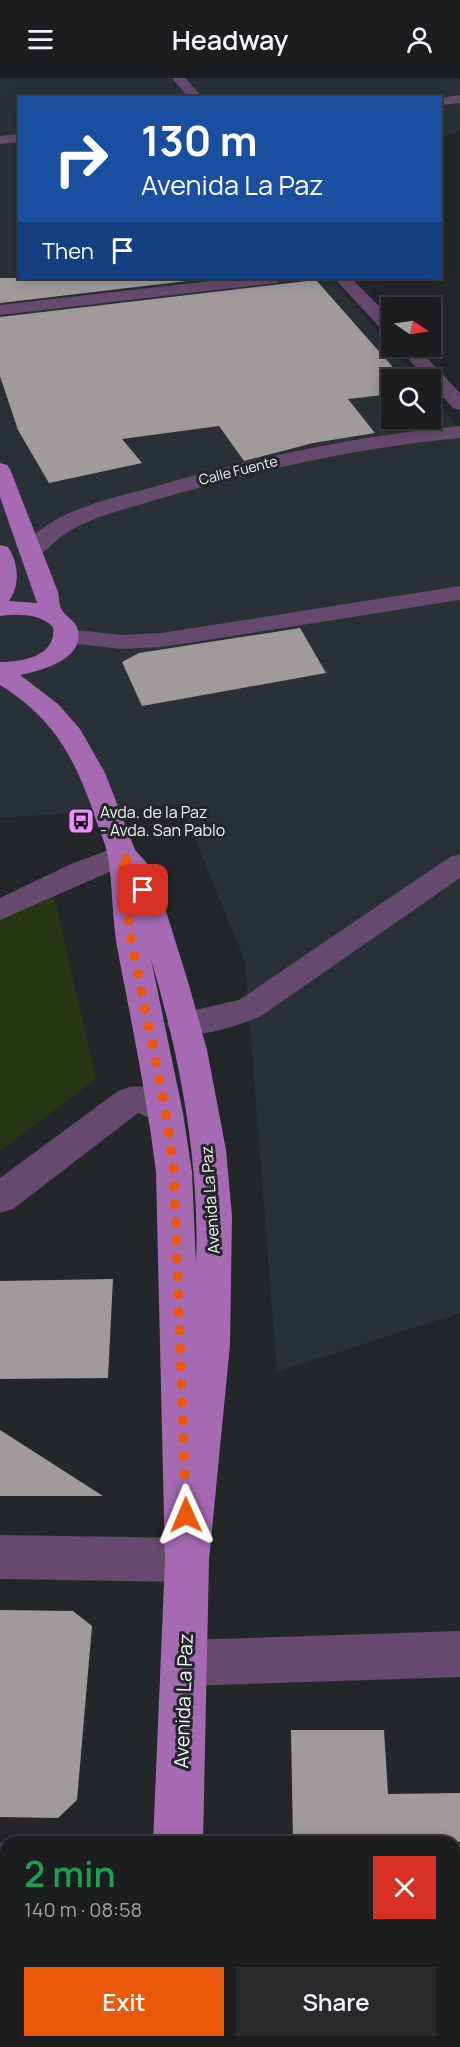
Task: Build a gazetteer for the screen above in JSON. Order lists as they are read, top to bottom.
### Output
{
  "streets": {
    "main road": ["Avenida La Paz"],
    "street": ["Calle Fuente"]
  },
  "places": {
    "bus stop": ["Avda. de la Paz - Avda. San Pablo"]
  },
  "north": "right",
  "page": {
    "header": "Headway",
    "turn": ["130 m", "Avenida La Paz"],
    "then": "Then",
    "heading": ["2 min", "140 m · 08:58"],
    "buttons": ["Exit", "Share"]
  }
}
